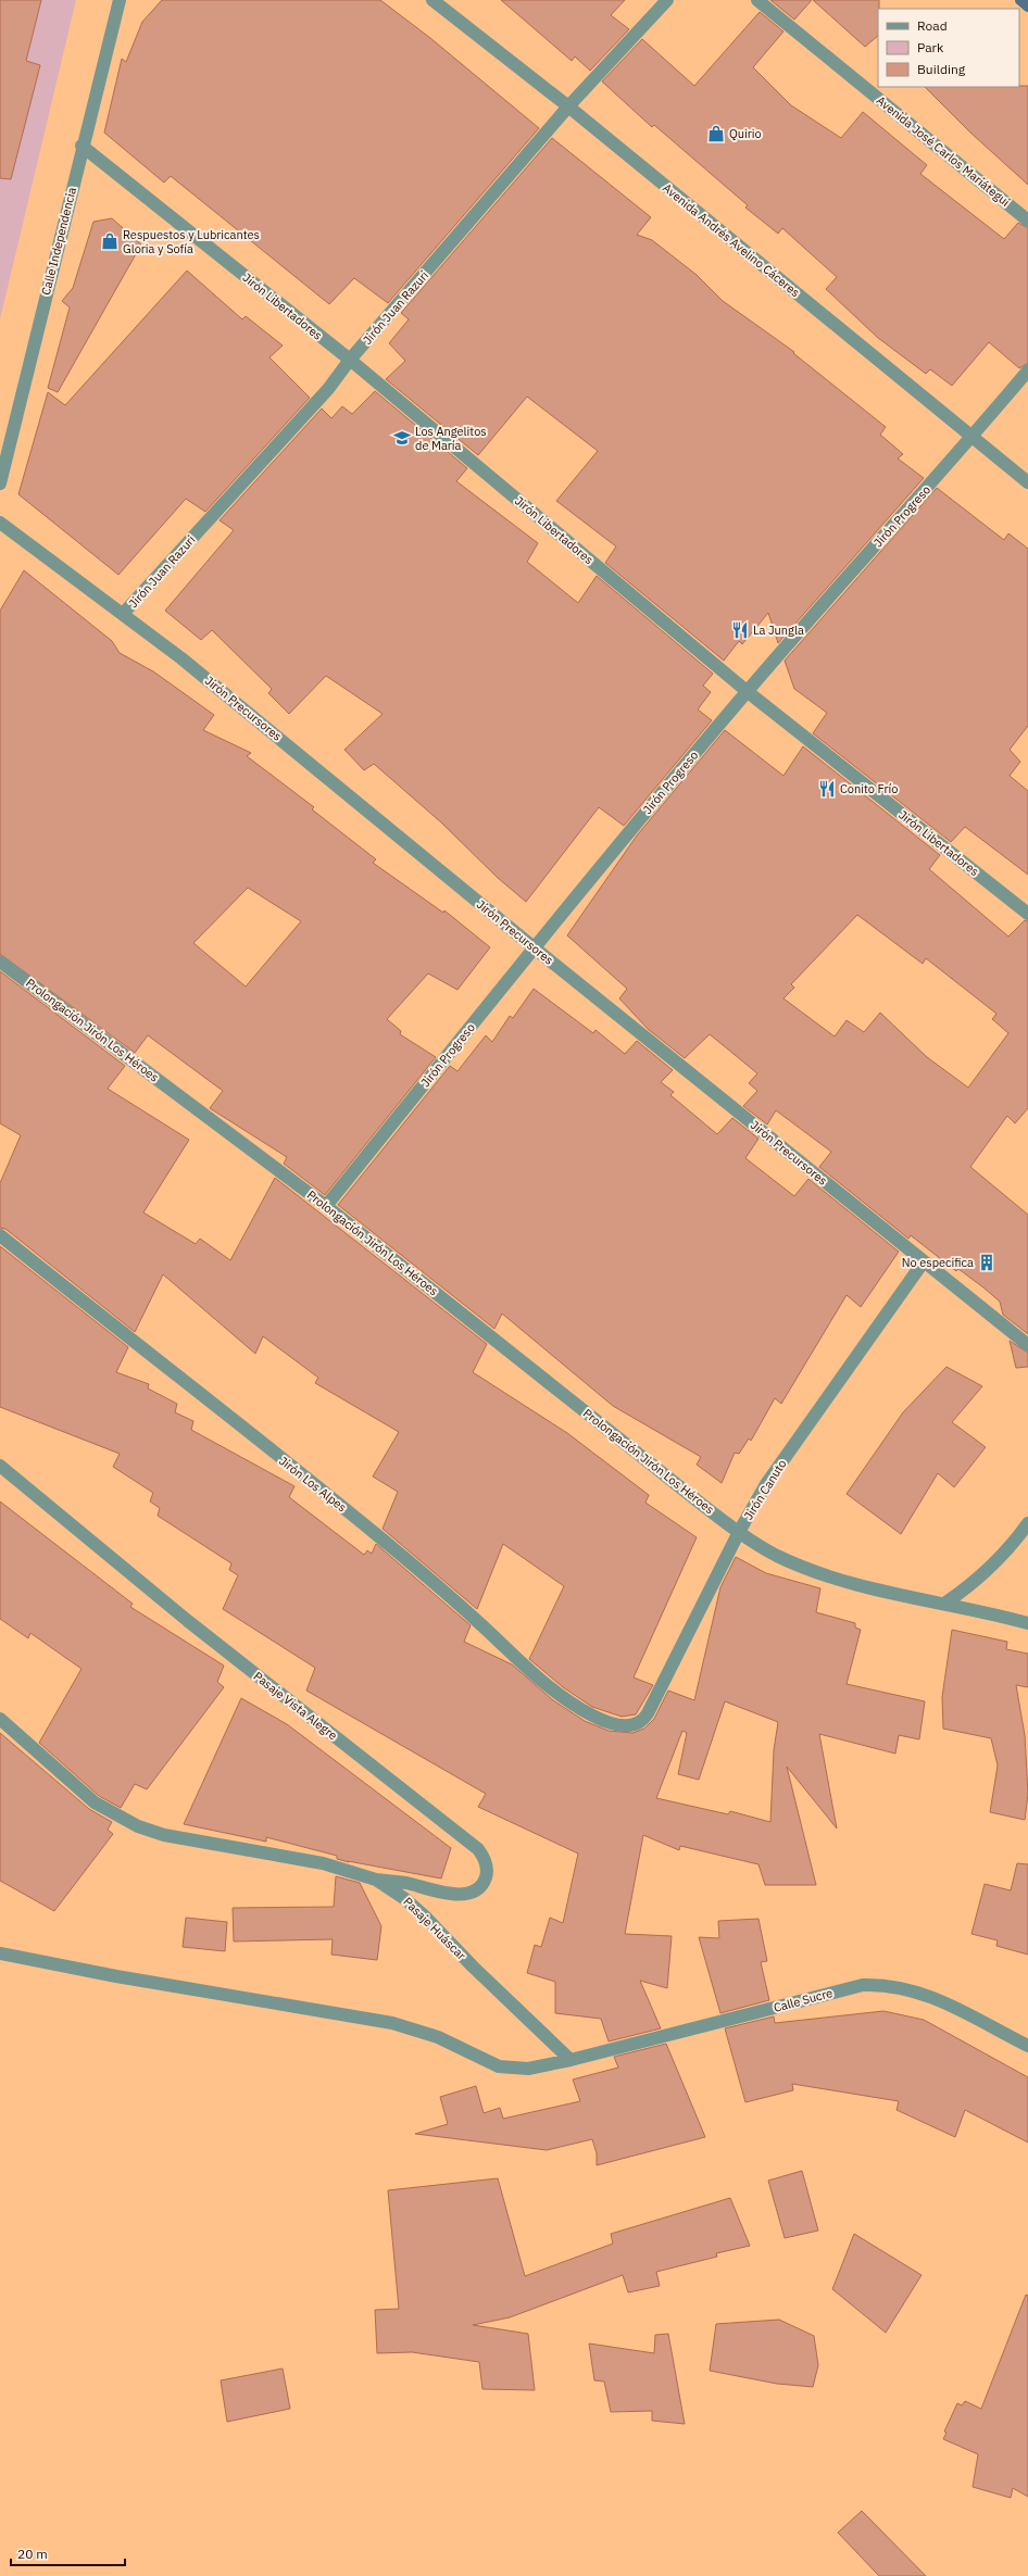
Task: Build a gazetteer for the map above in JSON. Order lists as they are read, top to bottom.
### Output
{
  "streets": {
    "street": [
      "Avenida José Carlos Mariátegui",
      "Avenida Andrés Avelino Cáceres",
      "Calle Independencia",
      "Jirón Libertadores",
      "Jirón Juan Razuri",
      "Jirón Progreso",
      "Jirón Precursores",
      "Prolongación Jirón Los Héroes",
      "Jirón Los Alpes",
      "Jirón Canuto",
      "Pasaje Vista Alegre",
      "Pasaje Huáscar",
      "Calle Sucre"
    ]
  },
  "crossings": [
    ["Avenida Andrés Avelino Cáceres", "Jirón Juan Razuri"],
    ["Avenida Andrés Avelino Cáceres", "Jirón Progreso"],
    ["Calle Independencia", "Jirón Libertadores"],
    ["Jirón Libertadores", "Jirón Juan Razuri"],
    ["Jirón Libertadores", "Jirón Progreso"],
    ["Jirón Juan Razuri", "Jirón Precursores"],
    ["Jirón Progreso", "Jirón Precursores"],
    ["Jirón Progreso", "Prolongación Jirón Los Héroes"],
    ["Jirón Precursores", "Jirón Canuto"],
    ["Prolongación Jirón Los Héroes", "Jirón Canuto"],
    ["Jirón Los Alpes", "Jirón Canuto"],
    ["Pasaje Vista Alegre", "Pasaje Huáscar"],
    ["Pasaje Huáscar", "Calle Sucre"]
  ],
  "places": {
    "shop": ["Quirio", "Respuestos y Lubricantes Gloria y Sofía"],
    "school or university": ["Los Angelitos de María"],
    "restaurant": ["La Jungla", "Conito Frío"],
    "building": ["No especifica"]
  },
  "legend": ["Road", "Park", "Building"],
  "scale_bar": "20 m"
}
